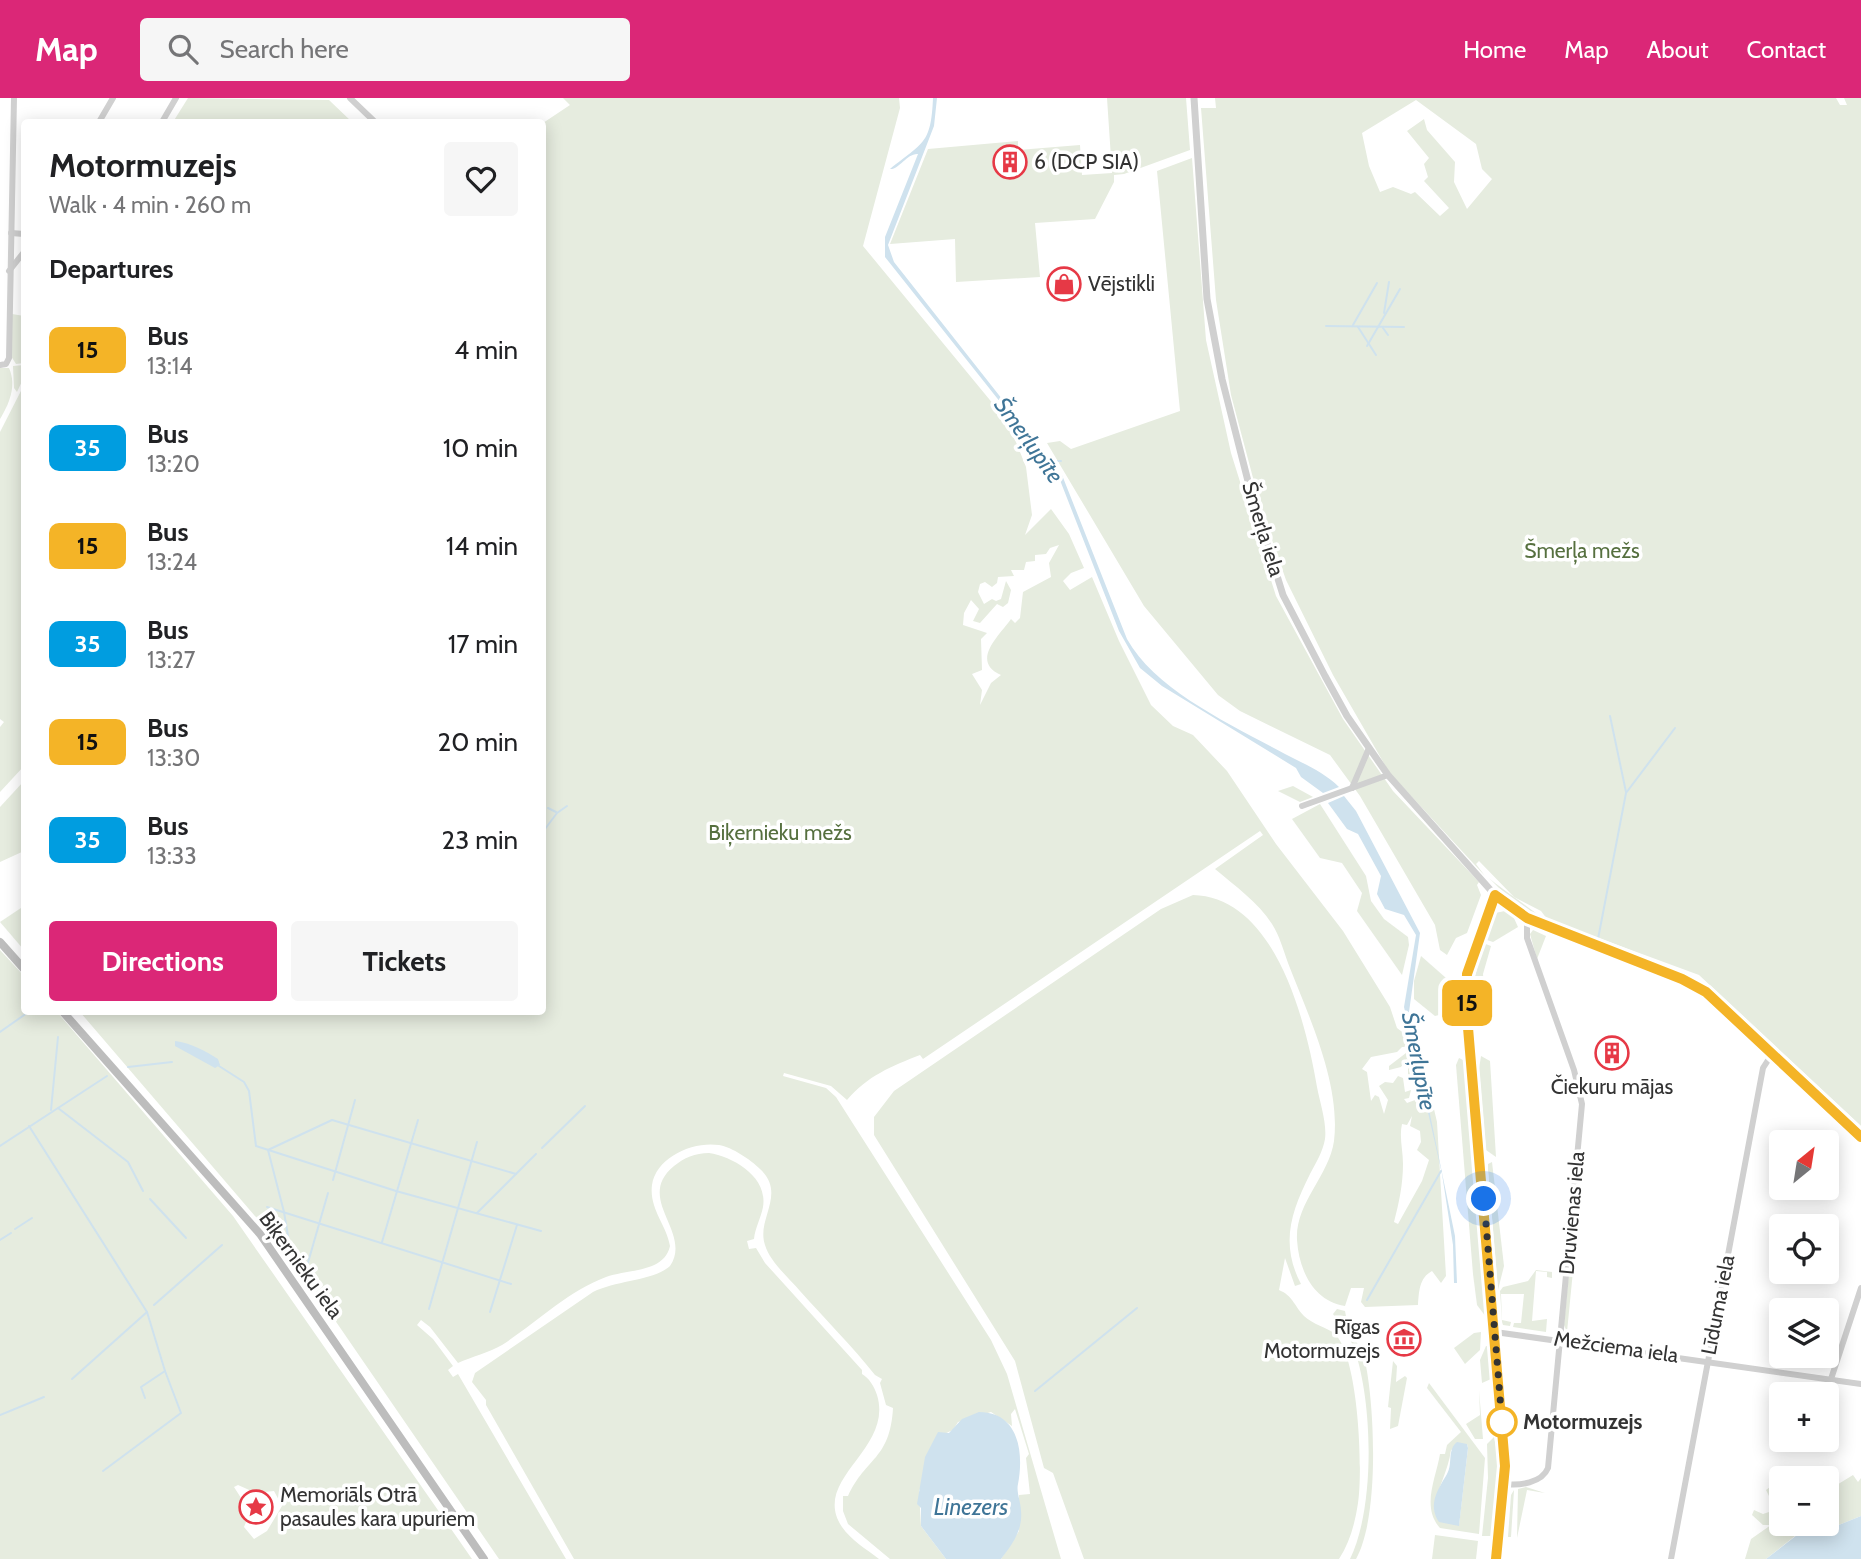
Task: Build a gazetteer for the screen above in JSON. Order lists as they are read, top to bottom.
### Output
{
  "streets": {
    "main road": ["Biķernieku iela"],
    "street": [
      "Šmerļa iela",
      "Druvienas iela",
      "Līduma iela",
      "Mežciema iela"
    ]
  },
  "crossings": [
    ["Šmerļa iela", "Druvienas iela"],
    ["Šmerļa iela", "Līduma iela"],
    ["Druvienas iela", "Mežciema iela"],
    ["Līduma iela", "Mežciema iela"]
  ],
  "water": ["Šmerļupīte", "Linezers"],
  "parks": ["Šmerļa mežs", "Biķernieku mežs"],
  "places": {
    "building": ["6 (DCP SIA)", "Čiekuru mājas"],
    "shop": ["Vējstikli"],
    "museum": ["Rīgas Motormuzejs"],
    "other": ["Motormuzejs"],
    "place": ["Memoriāls Otrā pasaules kara upuriem"]
  },
  "lines": ["bus line 15"],
  "north": "top right",
  "page": {
    "header": "Map",
    "search": "Search here",
    "nav": [
      "Home",
      "Map",
      "About",
      "Contact"
    ],
    "on_map": "15",
    "heading": [
      ["Motormuzejs", "Walk · 4 min · 260 m"],
      "Departures"
    ],
    "list": [
      {
        "mark": "15",
        "name": "Bus",
        "note": "13:14",
        "value": "4 min"
      },
      {
        "mark": "35",
        "name": "Bus",
        "note": "13:20",
        "value": "10 min"
      },
      {
        "mark": "15",
        "name": "Bus",
        "note": "13:24",
        "value": "14 min"
      },
      {
        "mark": "35",
        "name": "Bus",
        "note": "13:27",
        "value": "17 min"
      },
      {
        "mark": "15",
        "name": "Bus",
        "note": "13:30",
        "value": "20 min"
      },
      {
        "mark": "35",
        "name": "Bus",
        "note": "13:33",
        "value": "23 min"
      }
    ],
    "buttons": ["Directions", "Tickets"],
    "map_buttons": ["+", "−"]
  }
}
